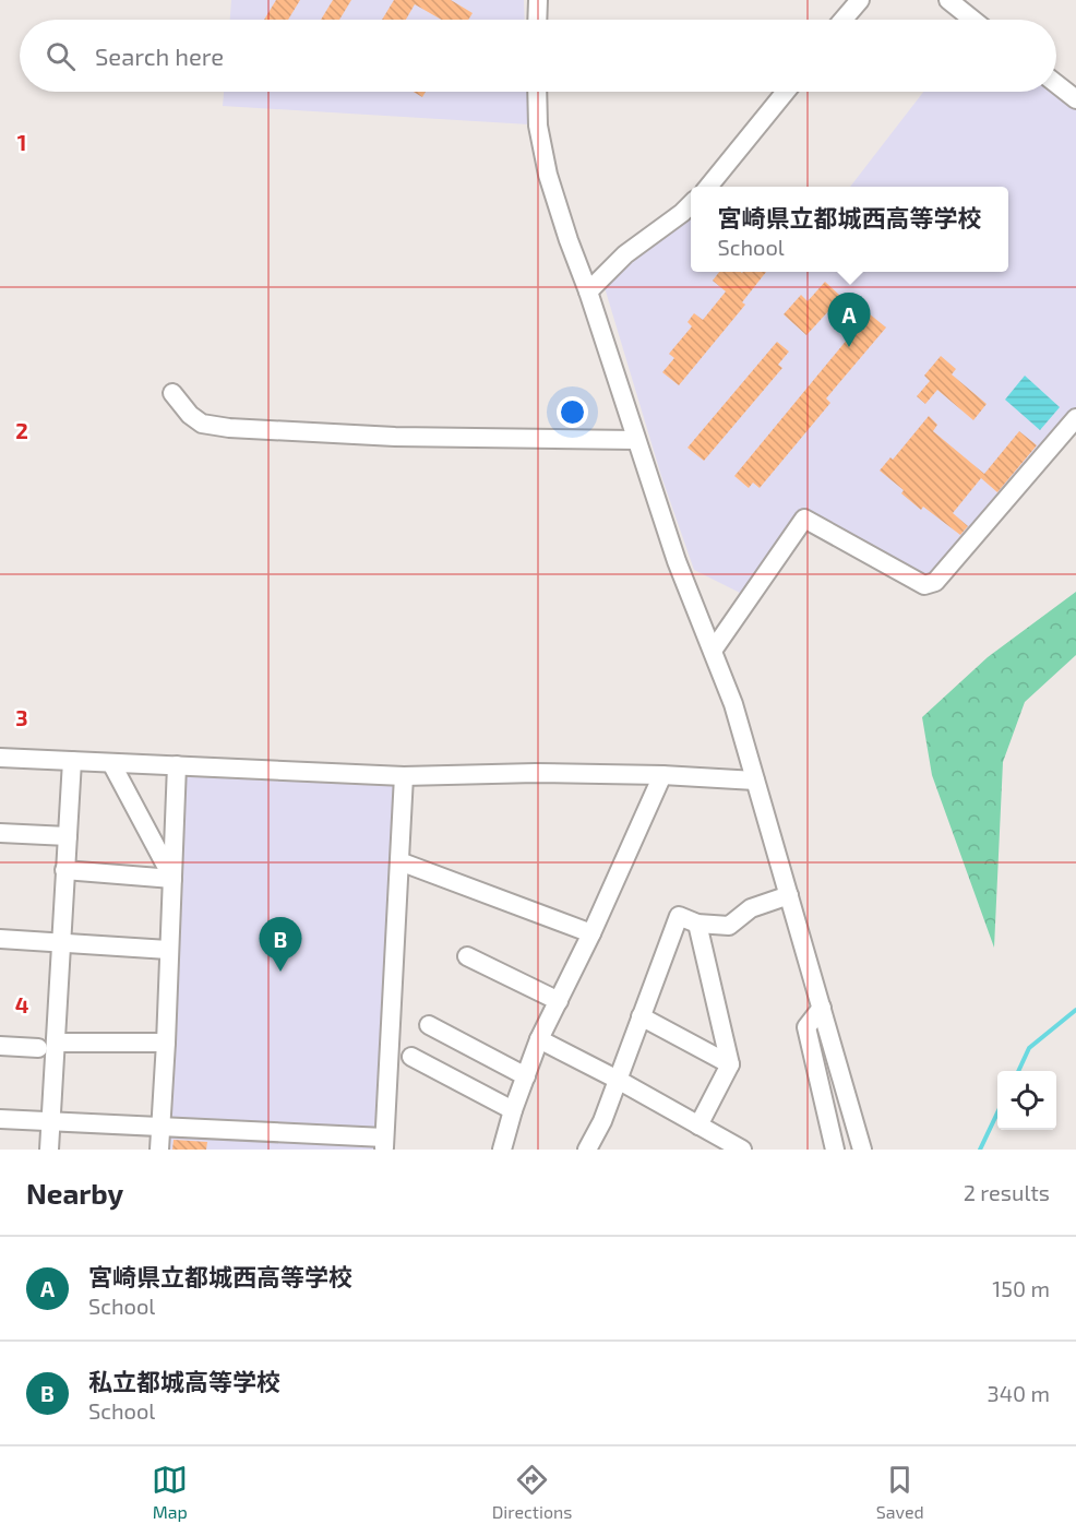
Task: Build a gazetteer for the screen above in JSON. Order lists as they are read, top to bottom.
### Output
{
  "page": {
    "search": "Search here",
    "popup": ["宮崎県立都城西高等学校", "School"],
    "pins": ["A", "B"],
    "heading": ["Nearby", "2 results"],
    "list": [
      {
        "mark": "A",
        "name": "宮崎県立都城西高等学校",
        "note": "School",
        "value": "150 m"
      },
      {
        "mark": "B",
        "name": "私立都城高等学校",
        "note": "School",
        "value": "340 m"
      }
    ],
    "nav": ["Map", "Directions", "Saved"]
  },
  "grid": {
    "rows": [
      "1",
      "2",
      "3",
      "4"
    ]
  }
}
